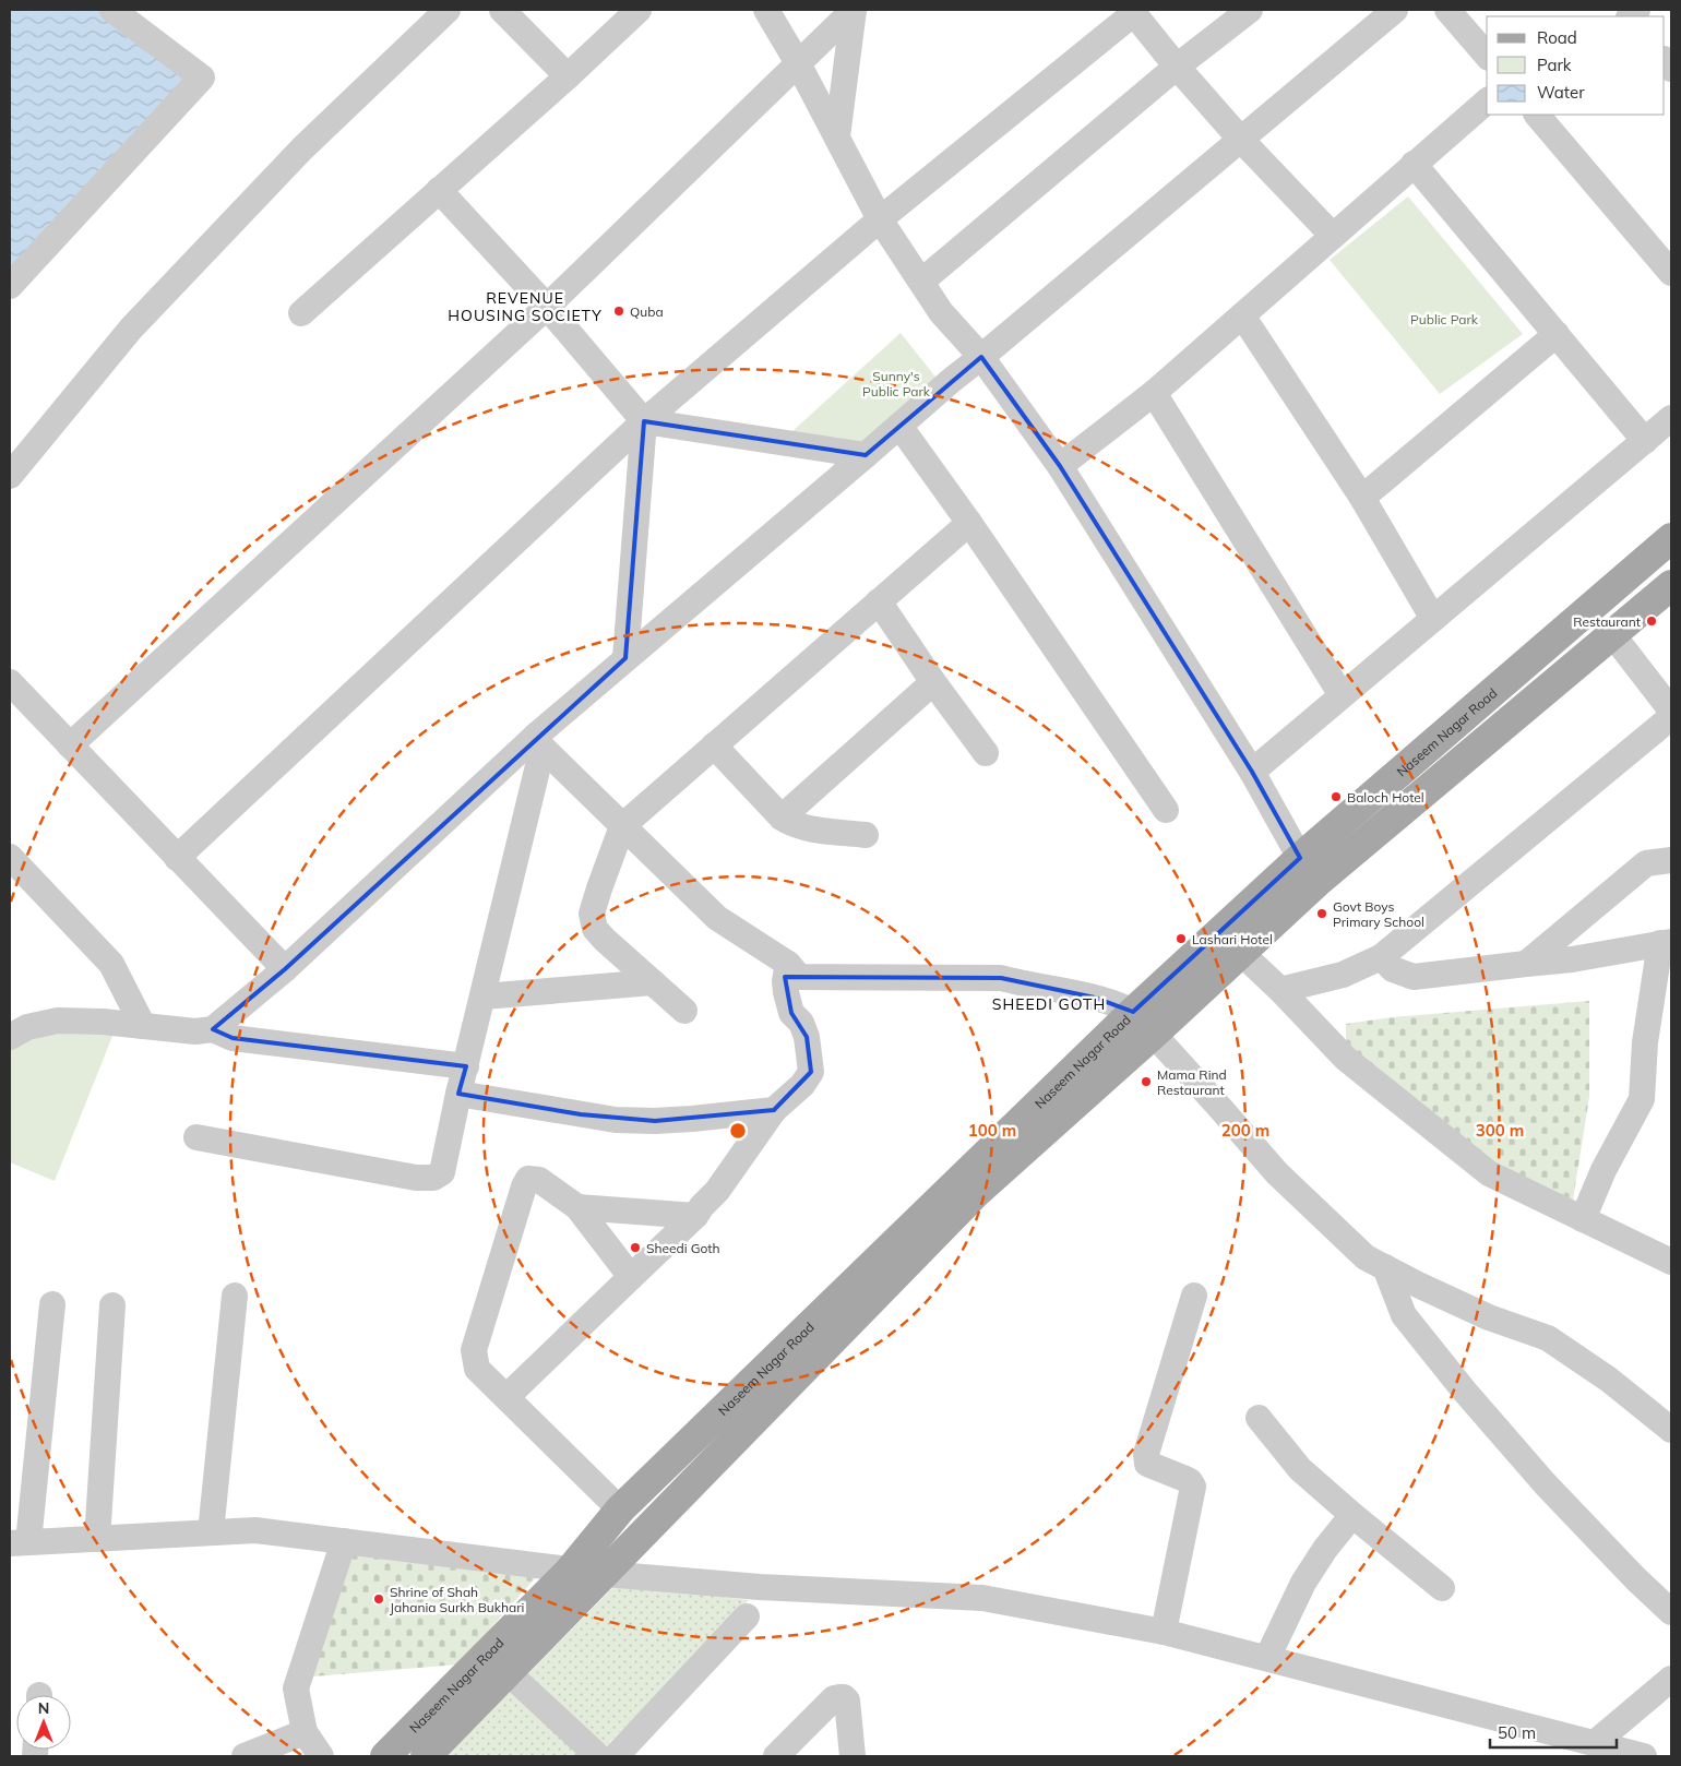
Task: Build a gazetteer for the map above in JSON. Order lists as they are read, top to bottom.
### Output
{
  "streets": {
    "main road": ["Naseem Nagar Road"]
  },
  "districts": ["REVENUE HOUSING SOCIETY", "SHEEDI GOTH"],
  "parks": ["Public Park", "Sunny's Public Park"],
  "places": [
    "Quba",
    "Restaurant",
    "Baloch Hotel",
    "Govt Boys Primary School",
    "Lashari Hotel",
    "Mama Rind Restaurant",
    "Sheedi Goth",
    "Shrine of Shah Jahania Surkh Bukhari"
  ],
  "legend": ["Road", "Park", "Water"],
  "scale_bar": "50 m",
  "north": "top",
  "rings": ["100 m", "200 m", "300 m"]
}
